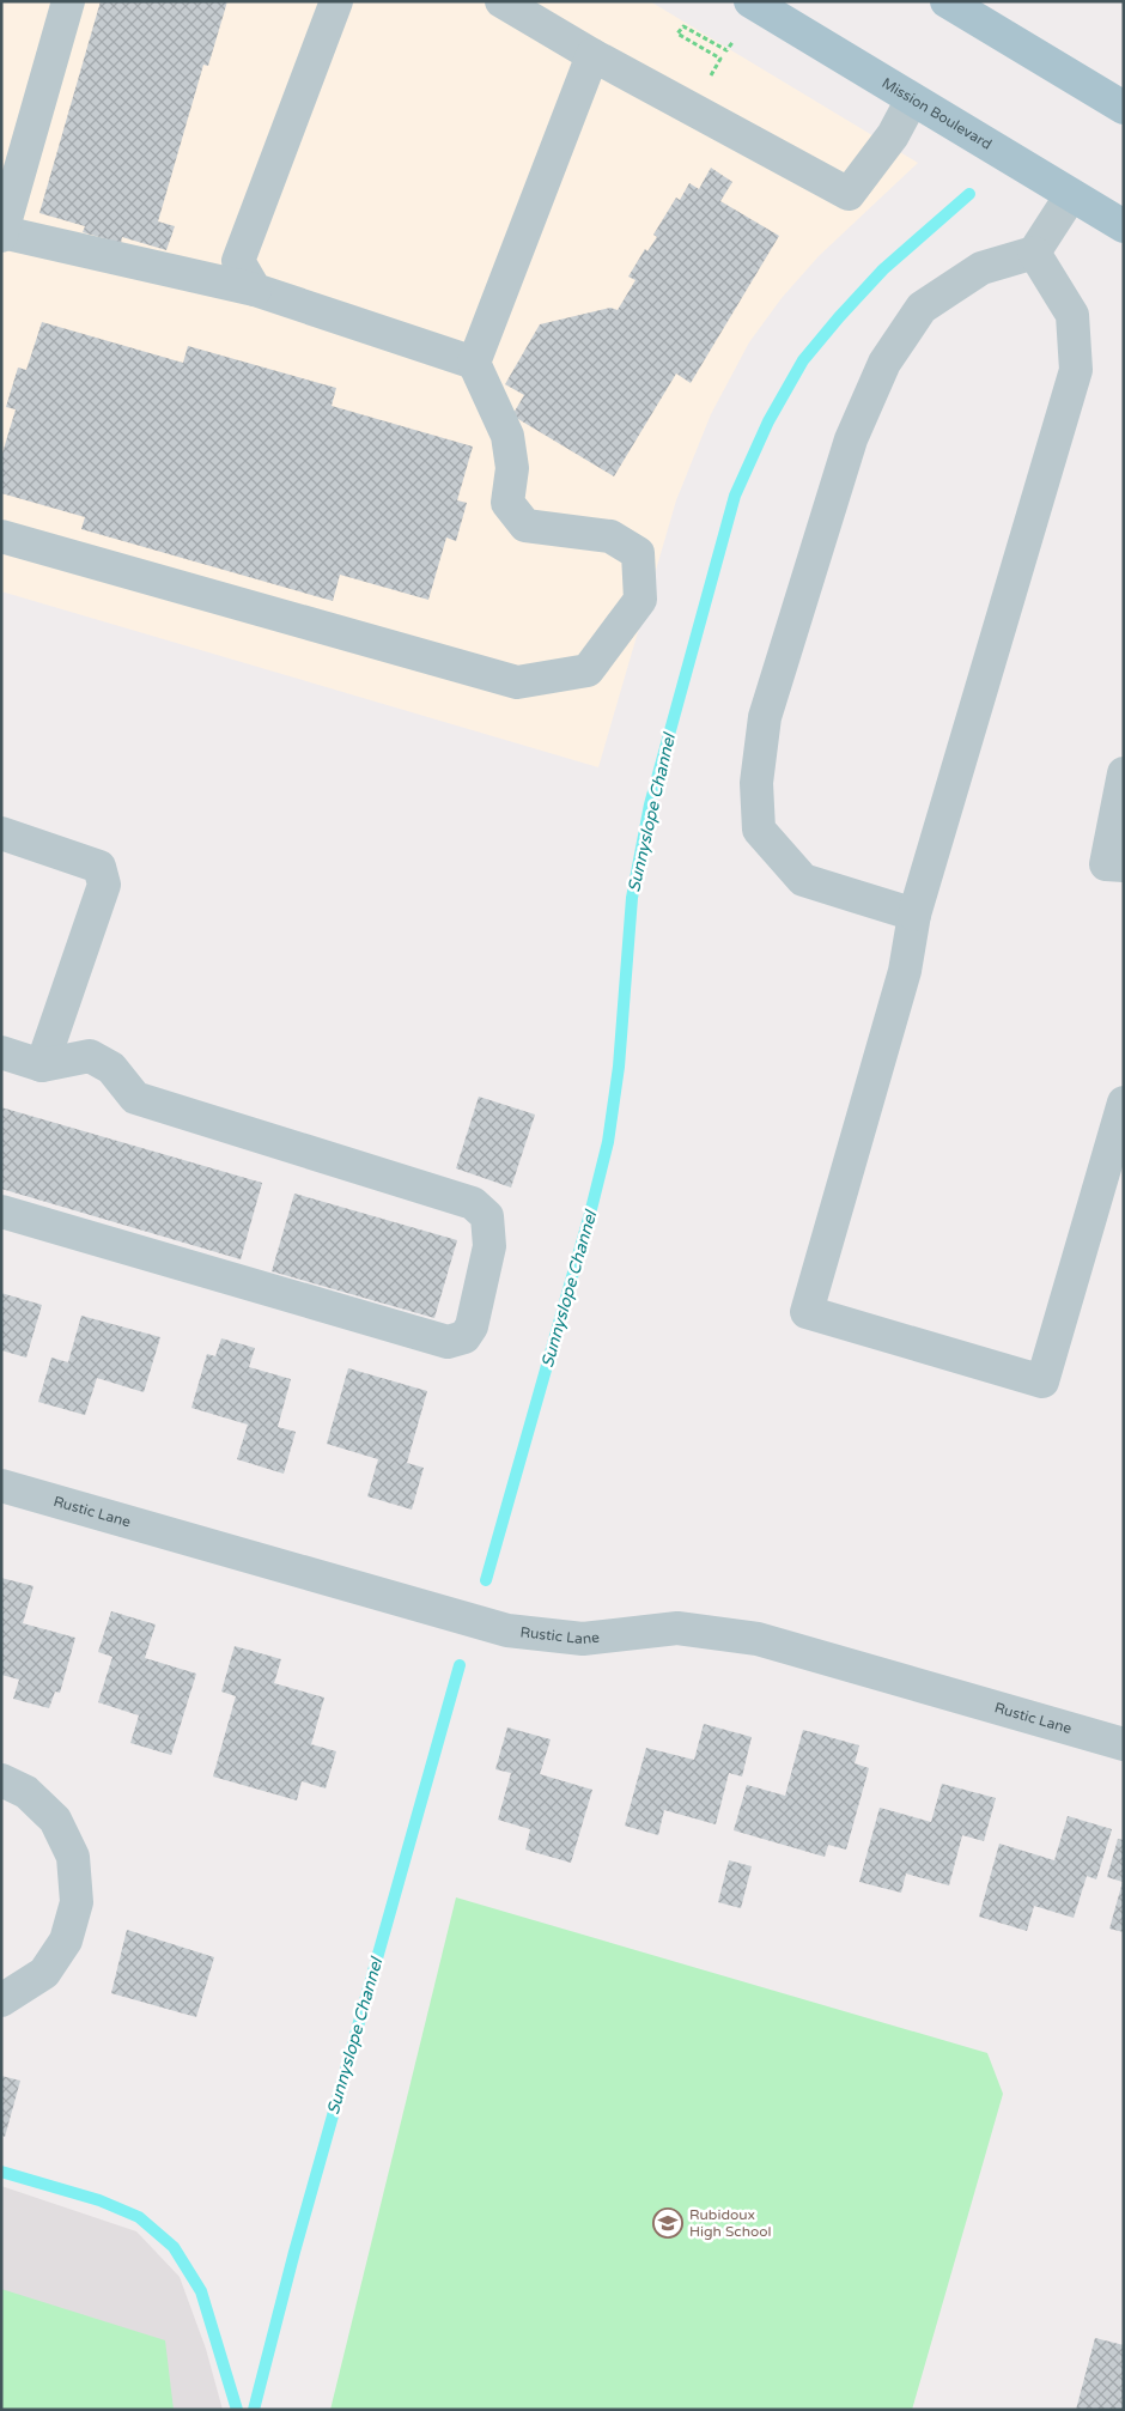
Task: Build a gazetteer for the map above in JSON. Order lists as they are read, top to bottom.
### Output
{
  "streets": {
    "main road": ["Mission Boulevard"],
    "street": ["Rustic Lane"]
  },
  "water": ["Sunnyslope Channel"],
  "places": {
    "school or university": ["Rubidoux High School"]
  }
}
